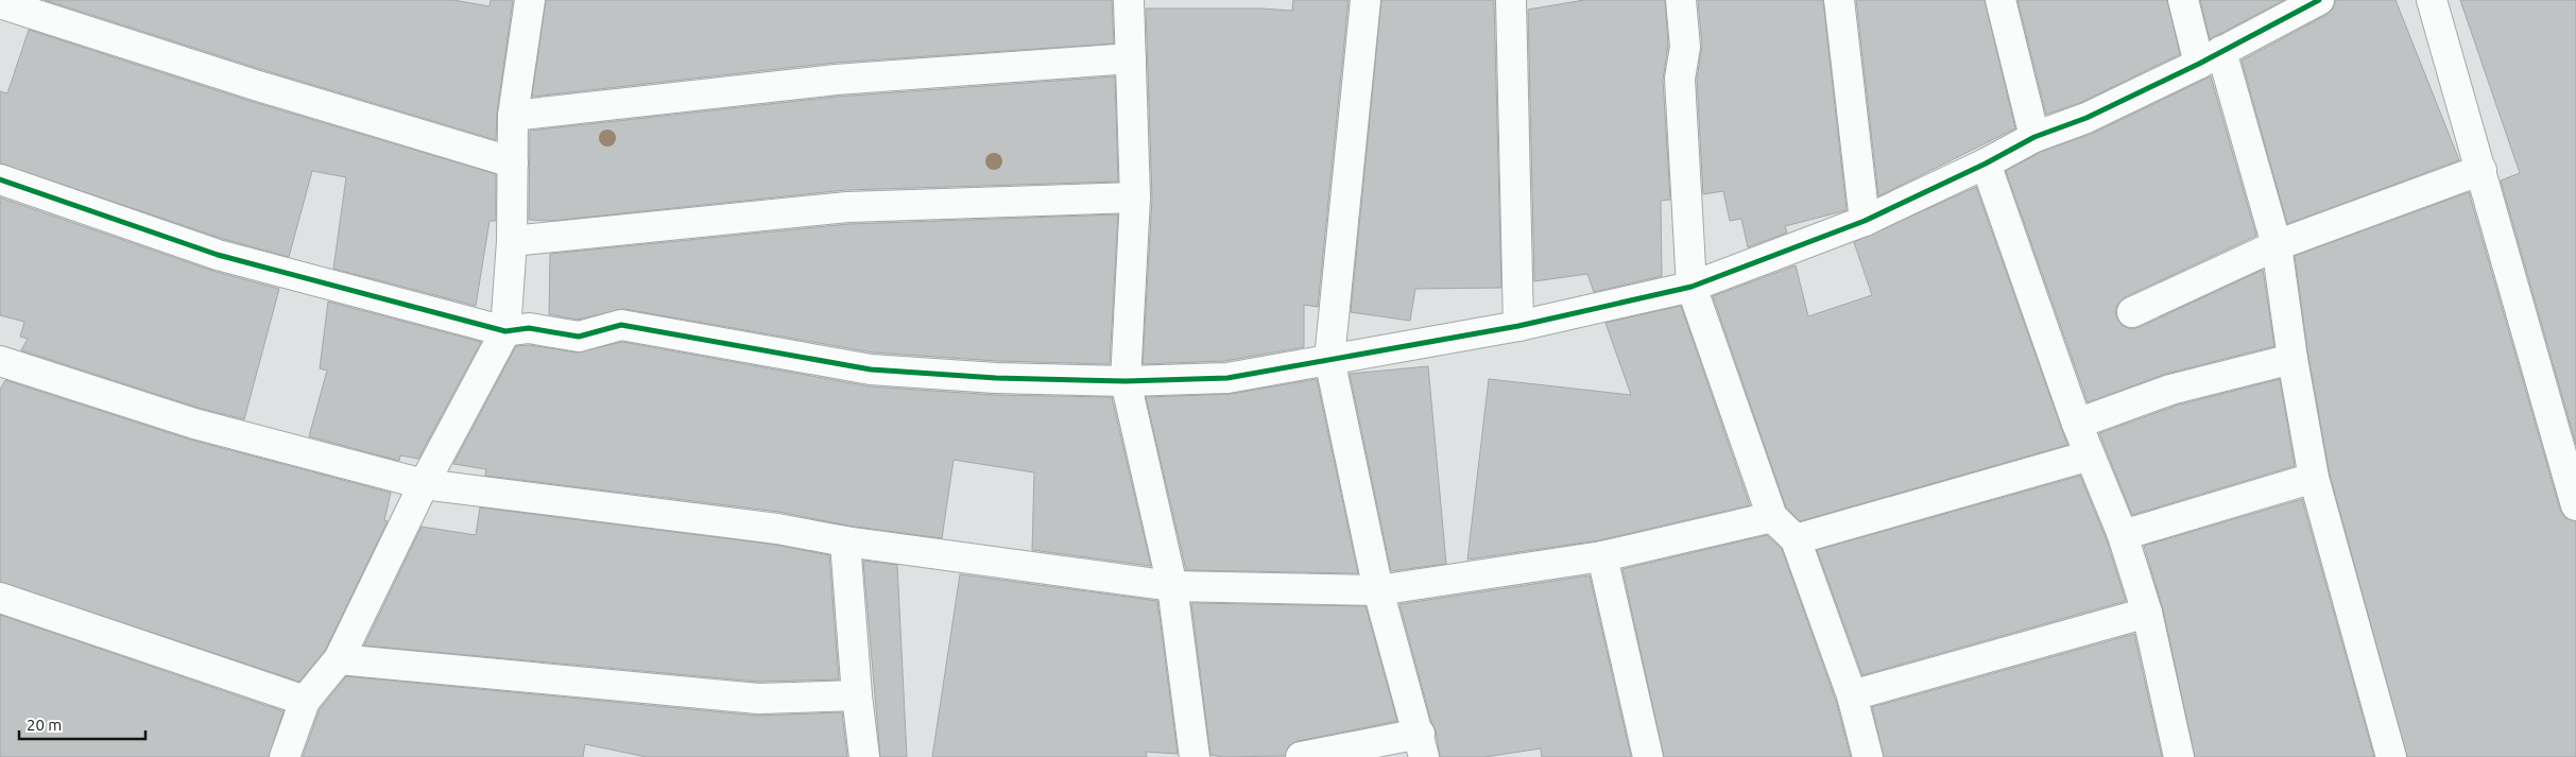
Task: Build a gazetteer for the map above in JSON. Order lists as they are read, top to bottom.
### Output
{
  "scale_bar": "20 m"
}
